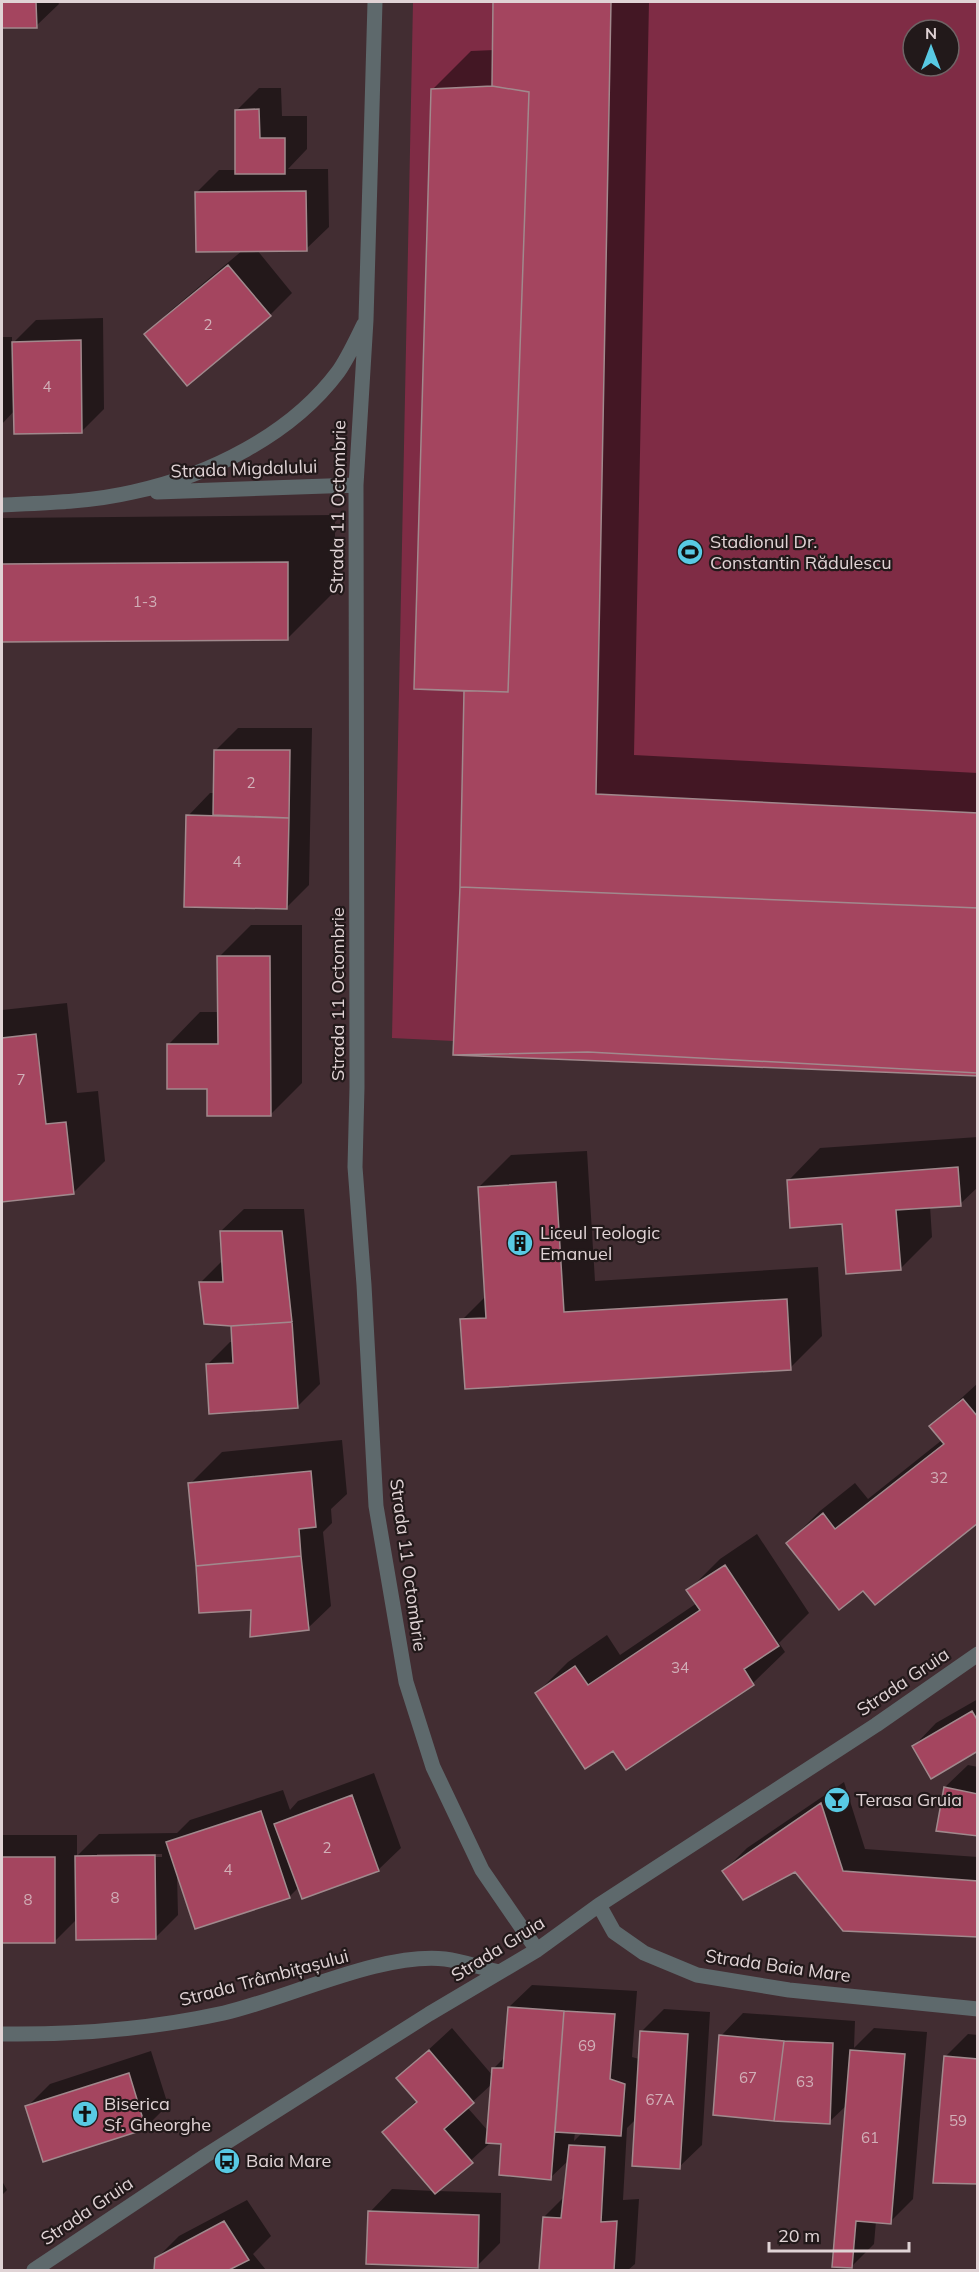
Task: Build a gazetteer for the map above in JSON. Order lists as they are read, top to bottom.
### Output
{
  "streets": {
    "street": [
      "Strada Migdalului",
      "Strada 11 Octombrie",
      "Strada Gruia",
      "Strada Baia Mare",
      "Strada Trâmbițașului"
    ]
  },
  "crossings": [
    ["Strada Migdalului", "Strada 11 Octombrie"],
    ["Strada 11 Octombrie", "Strada Gruia"],
    ["Strada Gruia", "Strada Baia Mare"],
    ["Strada Gruia", "Strada Trâmbițașului"]
  ],
  "places": {
    "sports": ["Stadionul Dr. Constantin Rădulescu"],
    "building": ["Liceul Teologic Emanuel"],
    "bar": ["Terasa Gruia"],
    "church": ["Biserica Sf. Gheorghe"],
    "bus stop": ["Baia Mare"]
  },
  "house_numbers": [
    "2",
    "4",
    "1-3",
    "2",
    "4",
    "7",
    "32",
    "34",
    "2",
    "4",
    "8",
    "8",
    "69",
    "67",
    "63",
    "67A",
    "59",
    "61"
  ],
  "scale_bar": "20 m",
  "north": "top"
}
